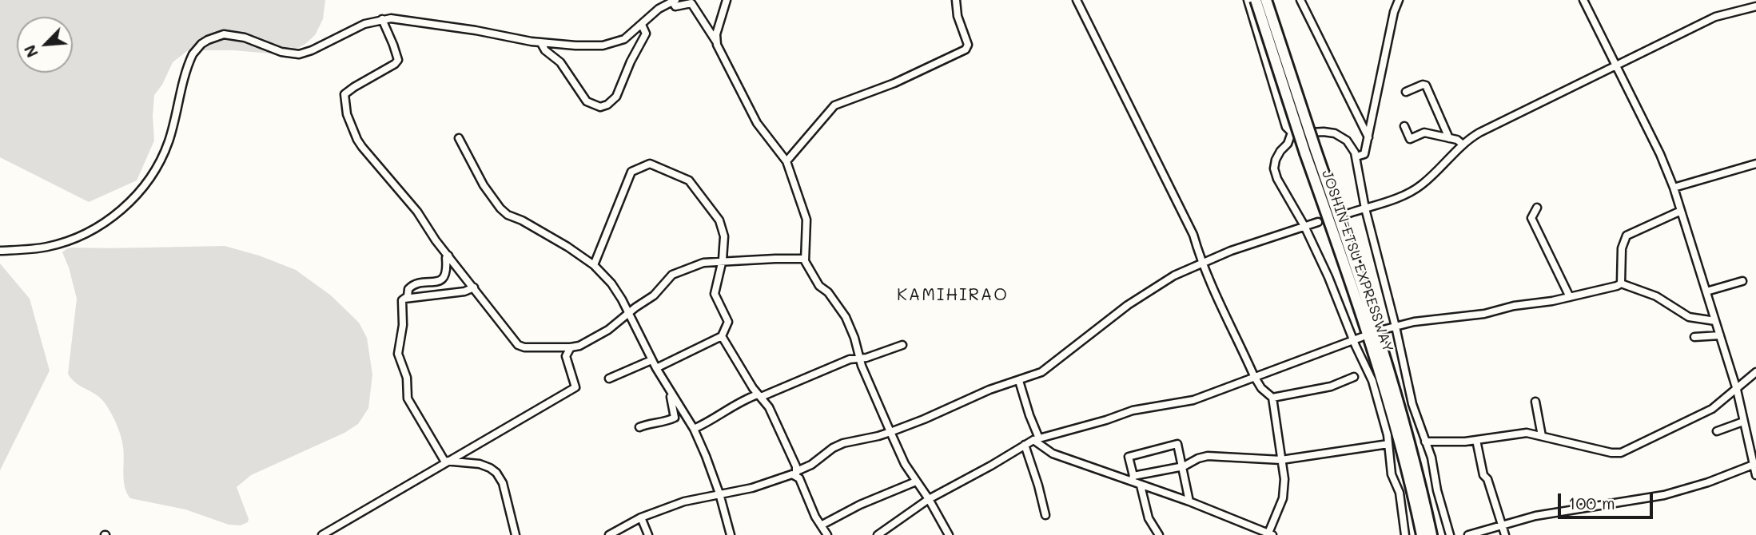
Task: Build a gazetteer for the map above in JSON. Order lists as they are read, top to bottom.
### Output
{
  "streets": {
    "highway": ["JOSHIN-ETSU EXPRESSWAY"]
  },
  "districts": ["KAMIHIRAO"],
  "scale_bar": "100 m",
  "north": "bottom left"
}
